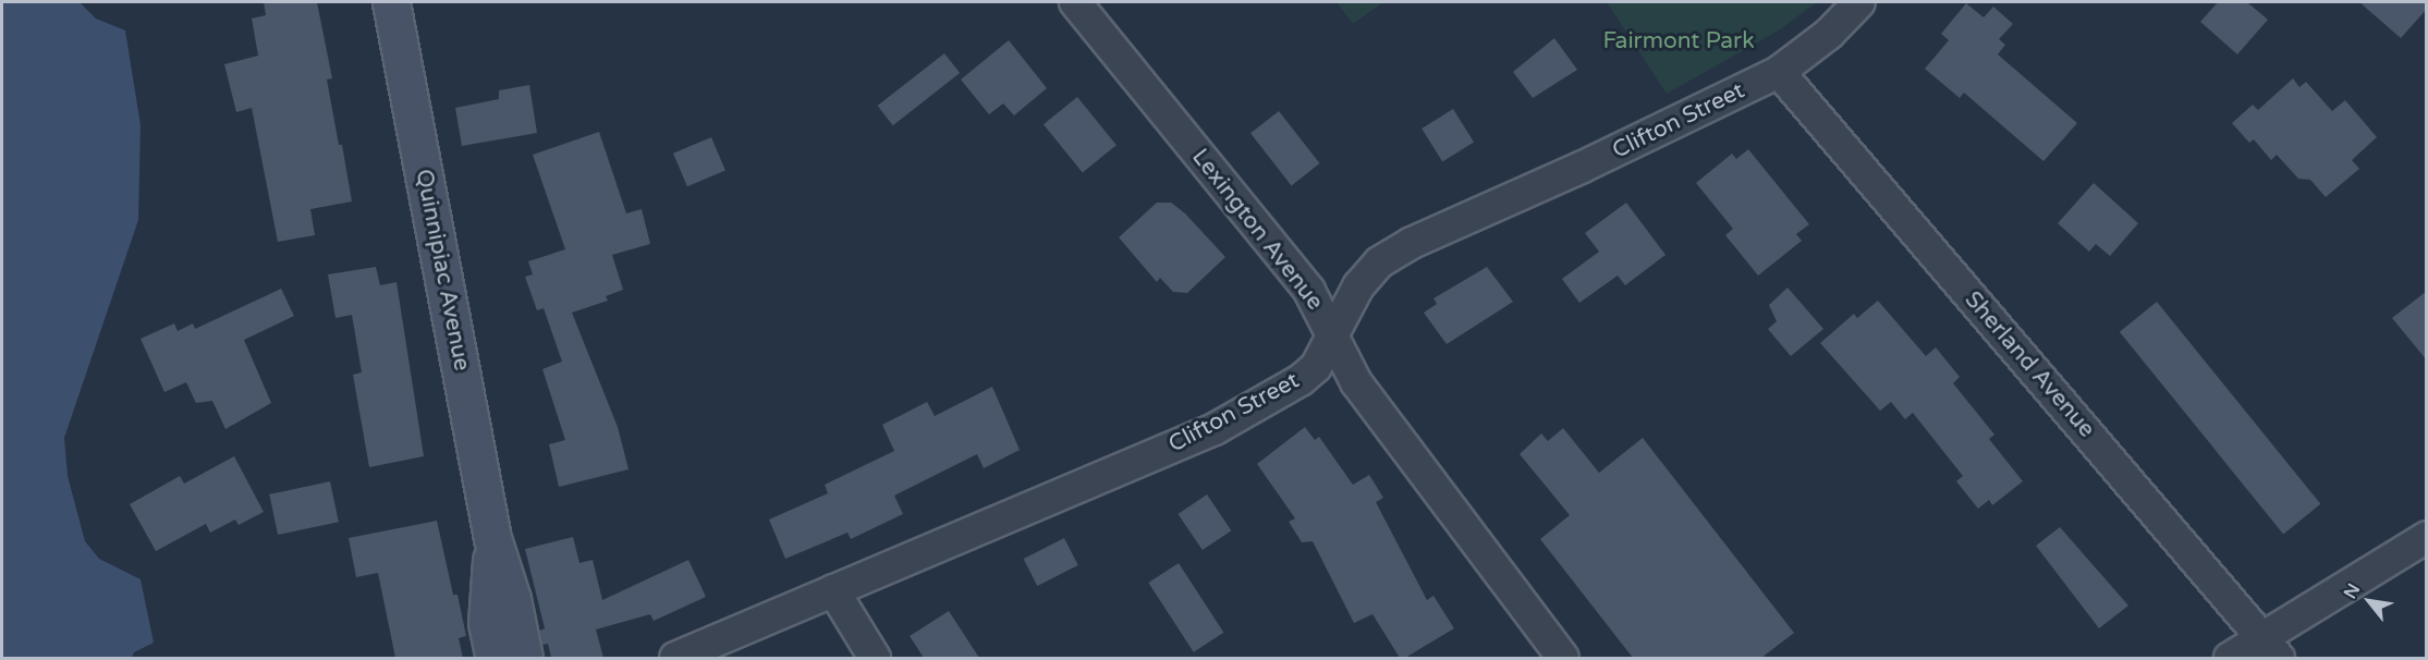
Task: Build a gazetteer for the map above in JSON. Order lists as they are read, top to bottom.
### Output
{
  "streets": {
    "main road": ["Quinnipiac Avenue"],
    "street": ["Clifton Street", "Lexington Avenue", "Sherland Avenue"]
  },
  "crossings": [
    ["Clifton Street", "Lexington Avenue"],
    ["Clifton Street", "Sherland Avenue"]
  ],
  "parks": ["Fairmont Park"],
  "north": "top left"
}
